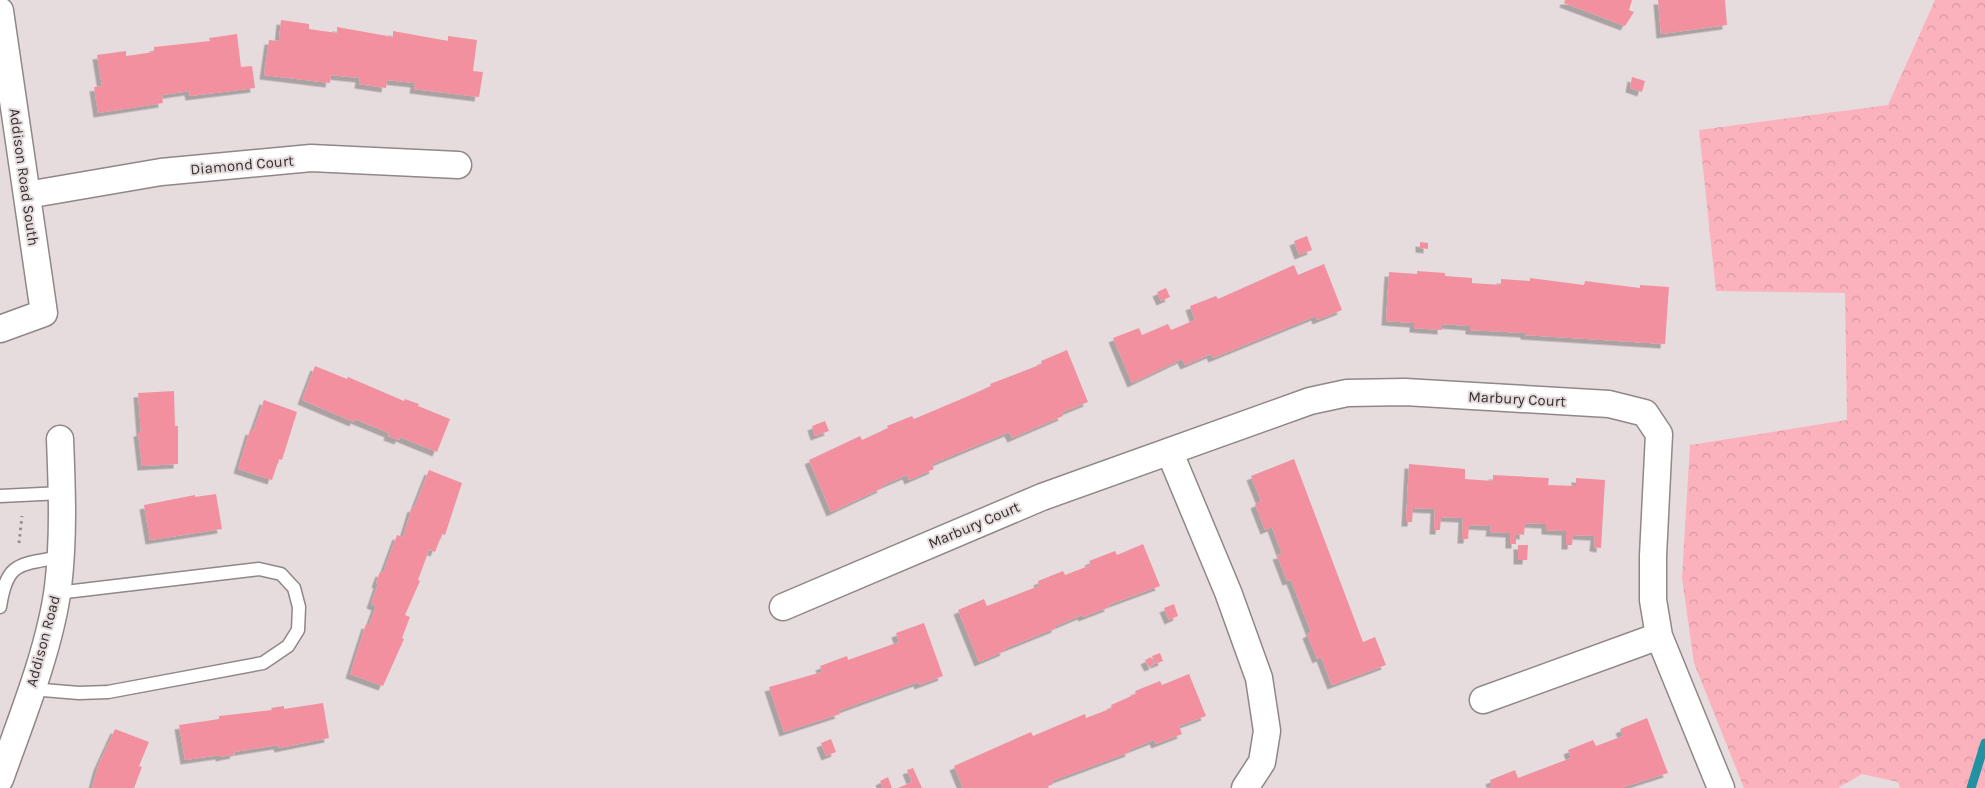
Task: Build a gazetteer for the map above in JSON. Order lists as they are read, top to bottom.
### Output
{
  "streets": {
    "street": [
      "Diamond Court",
      "Addison Road South",
      "Marbury Court",
      "Addison Road"
    ]
  },
  "crossings": [
    ["Diamond Court", "Addison Road South"]
  ]
}
